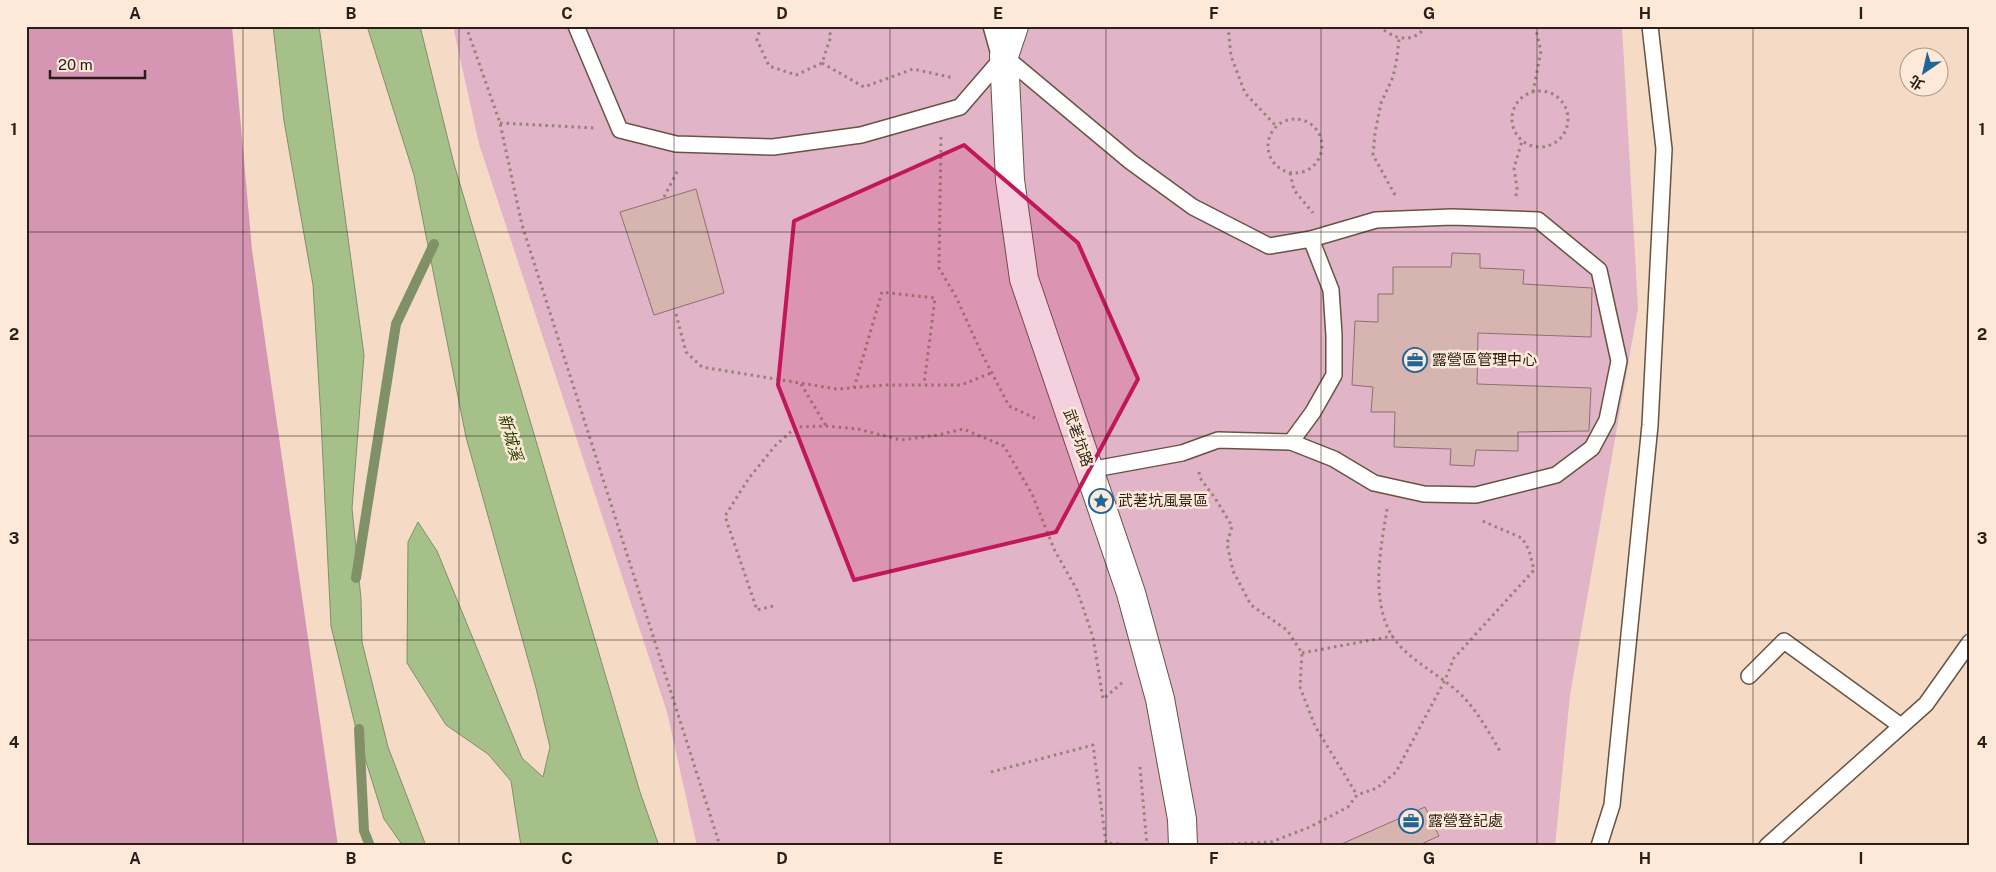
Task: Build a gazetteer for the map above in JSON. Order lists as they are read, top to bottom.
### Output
{
  "streets": {
    "street": ["武荖坑路"]
  },
  "water": ["新城溪"],
  "places": {
    "office": ["露營區管理中心", "露營登記處"],
    "place": ["武荖坑風景區"]
  },
  "scale_bar": "20 m",
  "north": "bottom left",
  "grid": {
    "columns": [
      "A",
      "B",
      "C",
      "D",
      "E",
      "F",
      "G",
      "H",
      "I"
    ],
    "rows": [
      "1",
      "2",
      "3",
      "4"
    ]
  }
}
